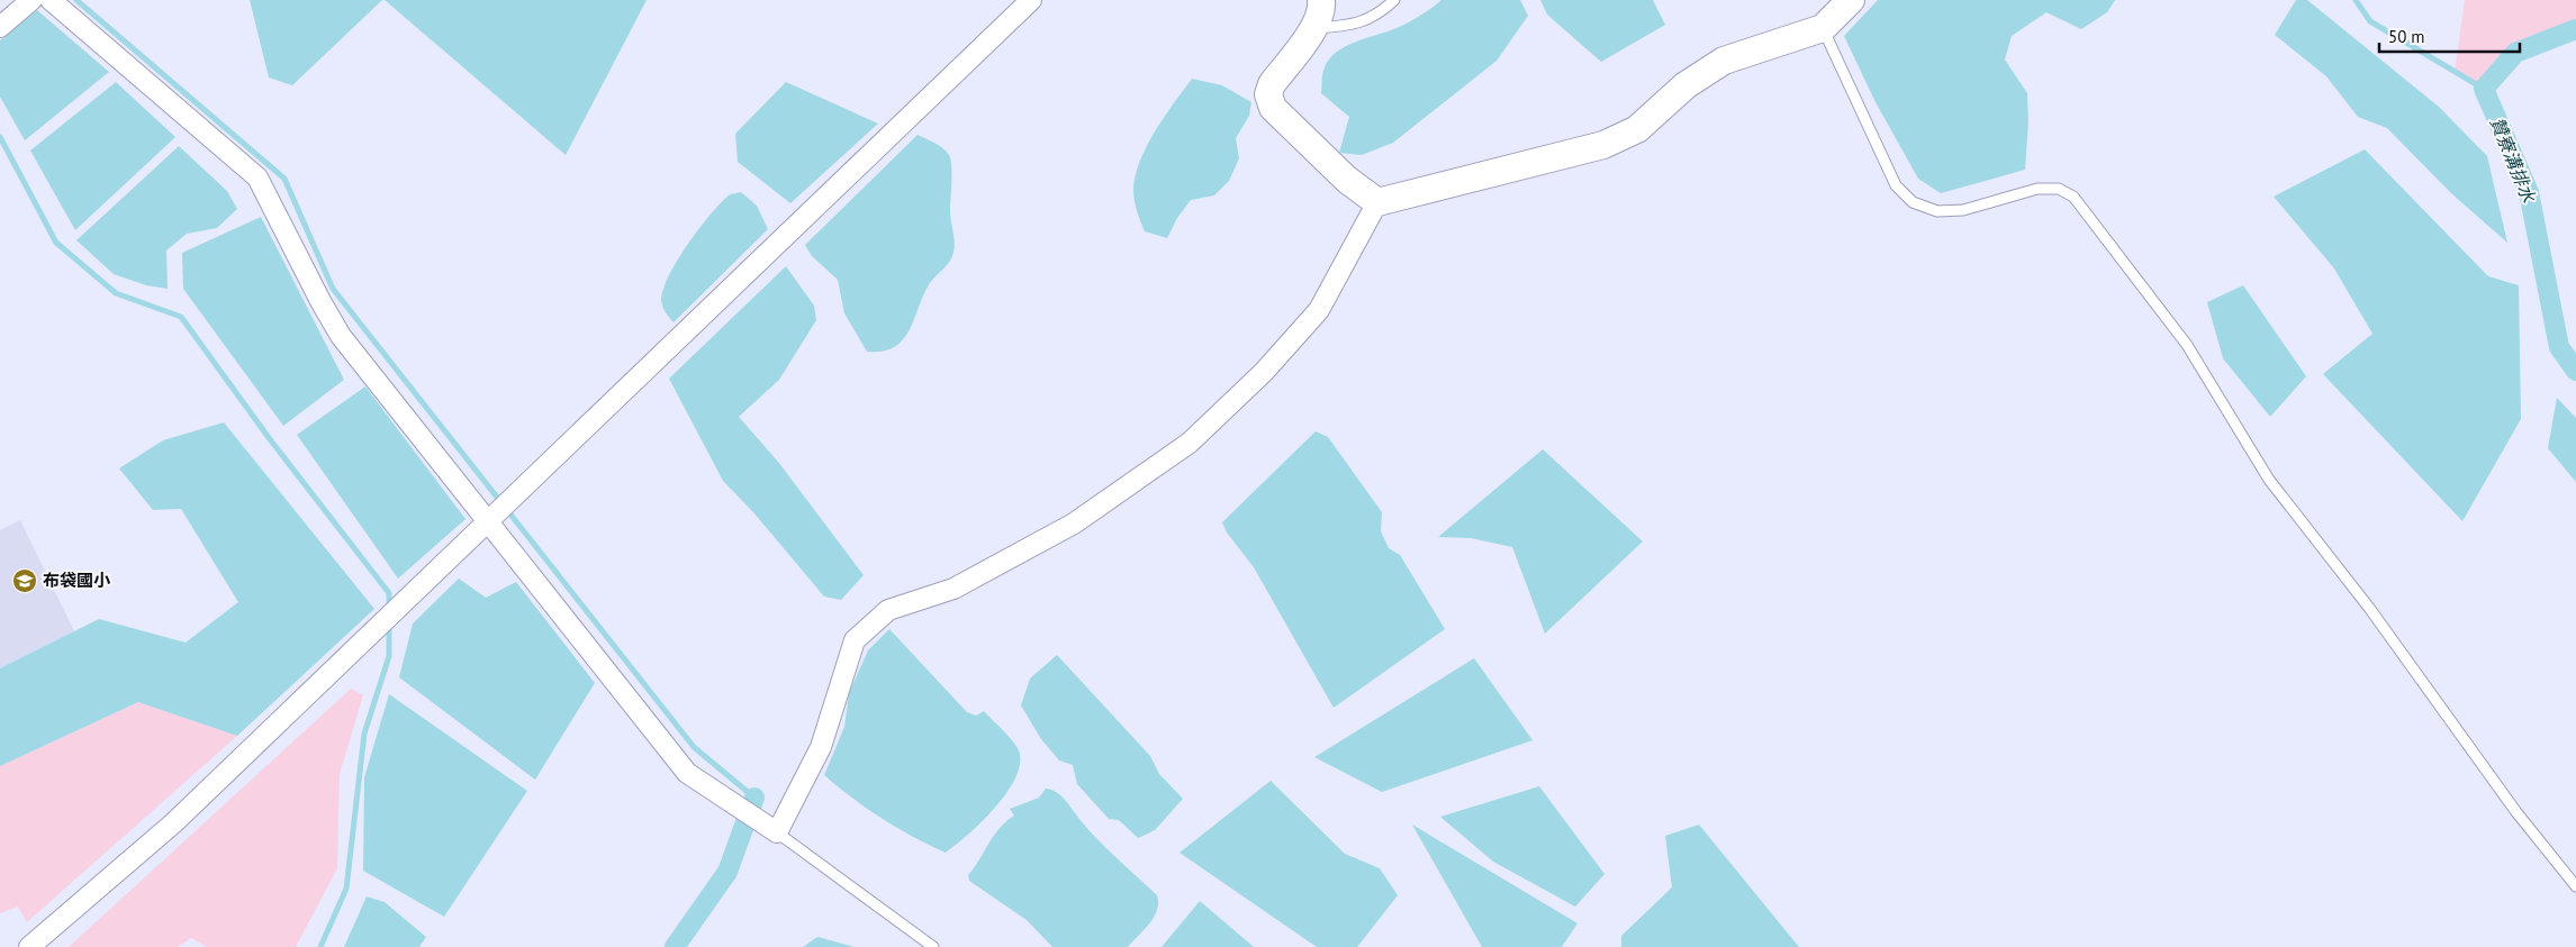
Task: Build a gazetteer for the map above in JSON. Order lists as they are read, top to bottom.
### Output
{
  "water": ["贊寮溝排水"],
  "places": {
    "school or university": ["布袋國小"]
  },
  "scale_bar": "50 m"
}
